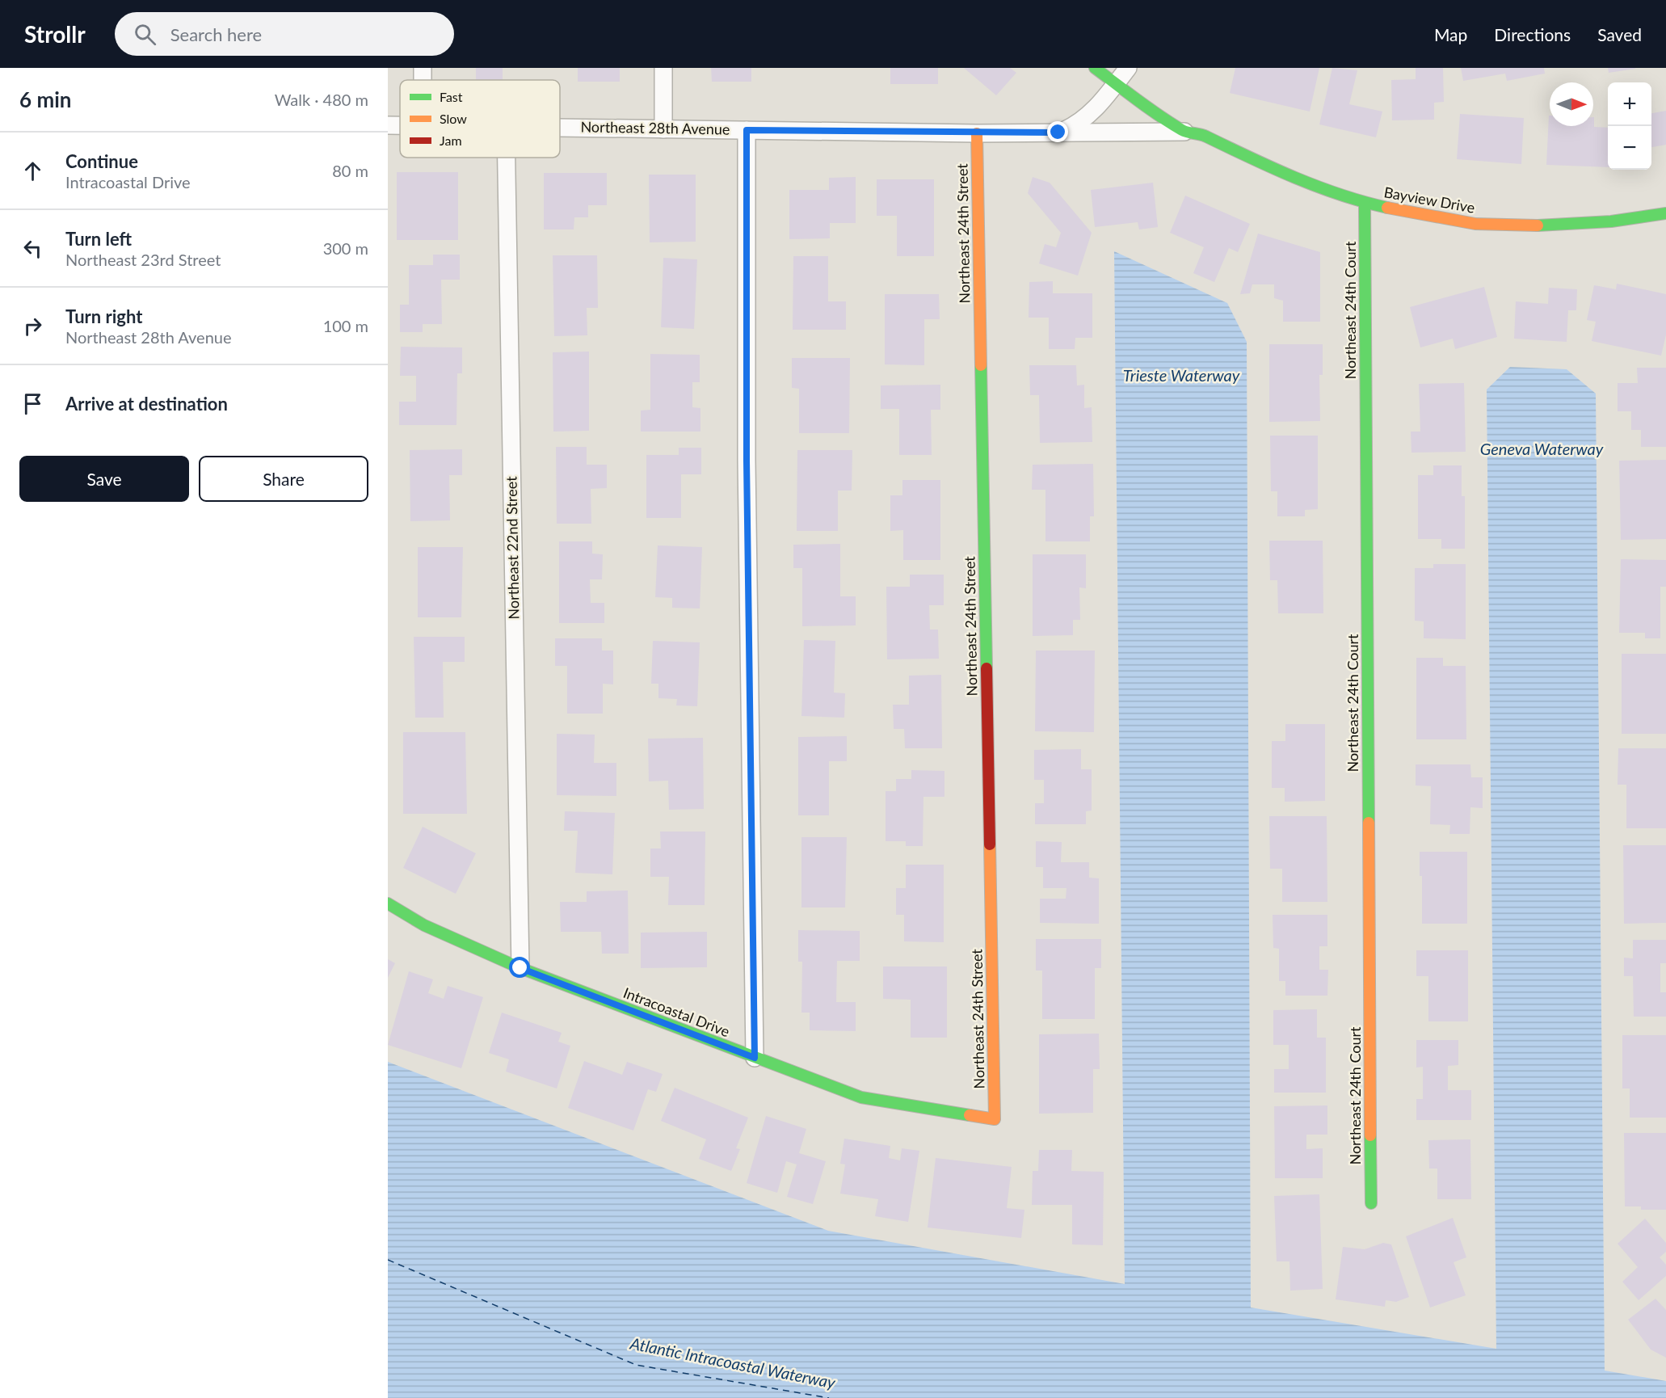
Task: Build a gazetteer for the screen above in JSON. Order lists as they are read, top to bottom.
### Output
{
  "streets": {
    "street": [
      "Northeast 28th Avenue",
      "Bayview Drive",
      "Northeast 24th Street",
      "Northeast 24th Court",
      "Northeast 22nd Street",
      "Intracoastal Drive"
    ]
  },
  "crossings": [
    ["Northeast 28th Avenue", "Bayview Drive"],
    ["Northeast 28th Avenue", "Northeast 24th Street"],
    ["Bayview Drive", "Northeast 24th Court"],
    ["Northeast 24th Street", "Intracoastal Drive"],
    ["Northeast 22nd Street", "Intracoastal Drive"]
  ],
  "water": ["Trieste Waterway", "Geneva Waterway", "Atlantic Intracoastal Waterway"],
  "legend": ["Fast", "Slow", "Jam"],
  "north": "right",
  "page": {
    "header": "Strollr",
    "search": "Search here",
    "nav": ["Map", "Directions", "Saved"],
    "heading": ["6 min", "Walk · 480 m"],
    "map_buttons": ["+", "−"],
    "list": [
      ["Continue", "Intracoastal Drive", "80 m"],
      ["Turn left", "Northeast 23rd Street", "300 m"],
      ["Turn right", "Northeast 28th Avenue", "100 m"],
      "Arrive at destination"
    ],
    "buttons": ["Save", "Share"]
  }
}
